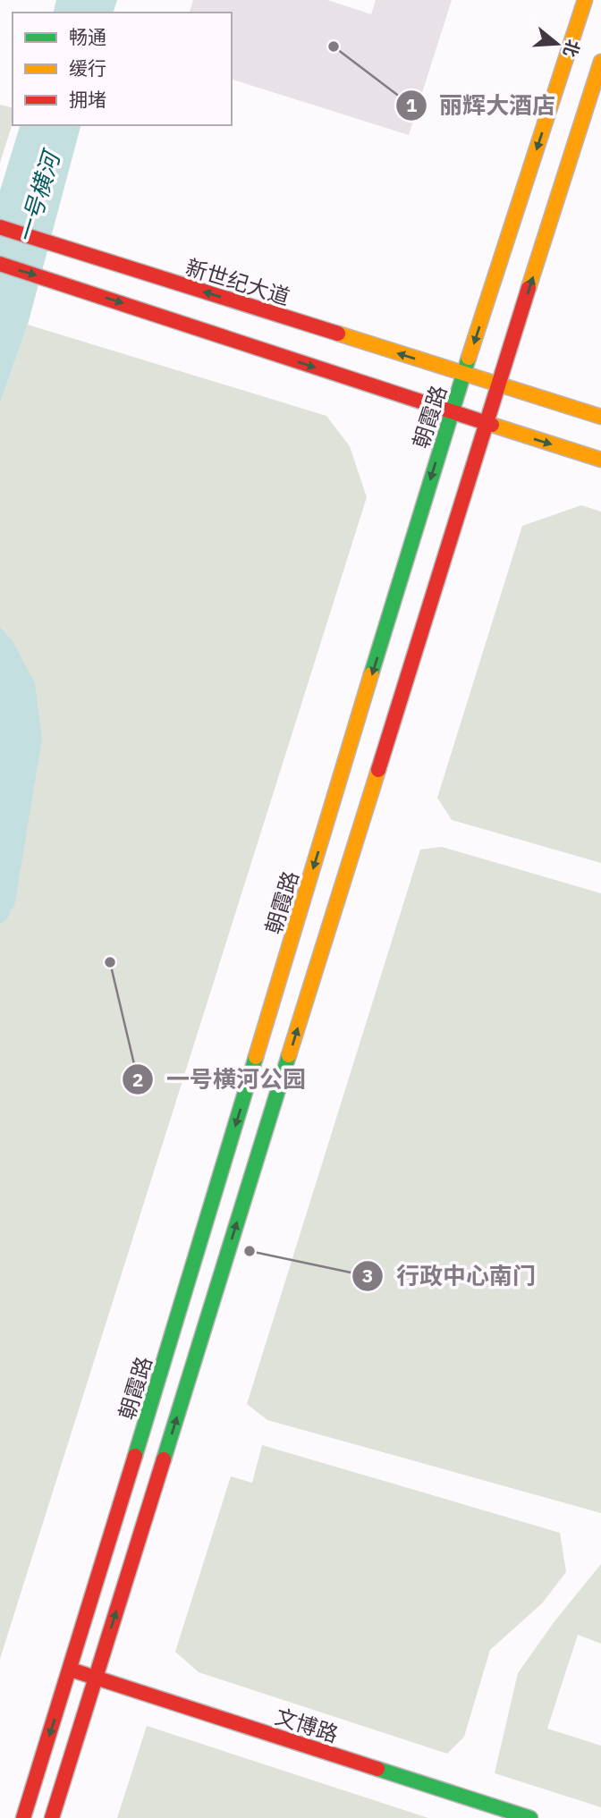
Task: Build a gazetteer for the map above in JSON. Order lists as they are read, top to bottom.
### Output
{
  "streets": {
    "main road": ["新世纪大道", "朝霞路", "文博路"]
  },
  "crossings": [
    ["新世纪大道", "朝霞路"],
    ["朝霞路", "文博路"]
  ],
  "water": ["一号横河"],
  "places": ["丽辉大酒店", "一号横河公园", "行政中心南门"],
  "legend": ["畅通", "缓行", "拥堵"],
  "north": "right"
}
